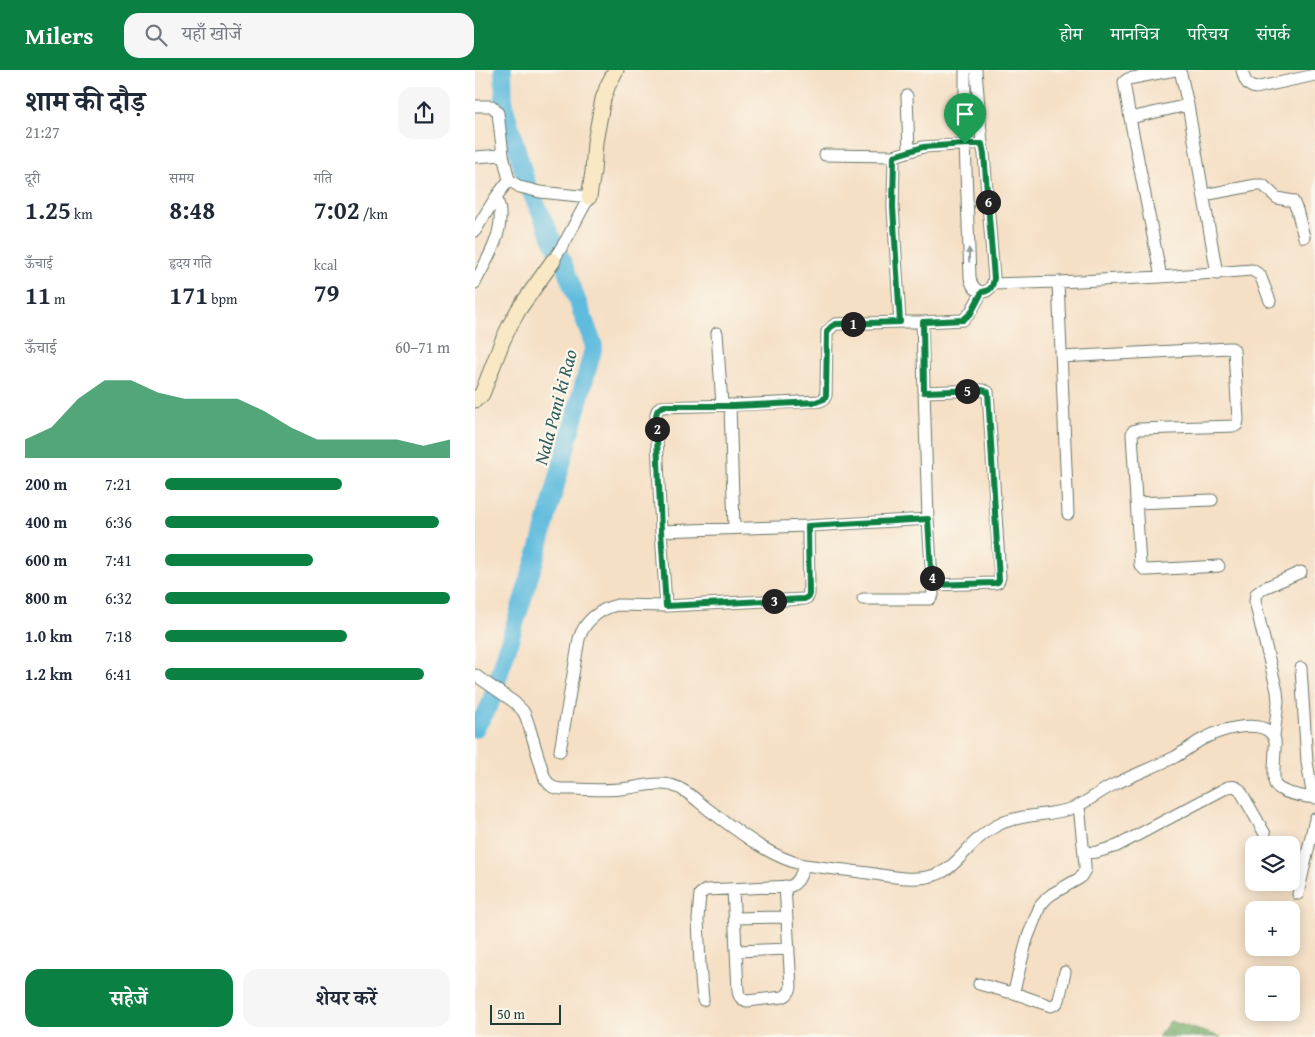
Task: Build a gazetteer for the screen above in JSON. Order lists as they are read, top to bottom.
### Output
{
  "water": ["Nala Pani ki Rao"],
  "scale_bar": "50 m",
  "page": {
    "header": "Milers",
    "search": "यहाँ खोजें",
    "nav": [
      "होम",
      "मानचित्र",
      "परिचय",
      "संपर्क"
    ],
    "heading": ["शाम की दौड़", "21:27"],
    "stats": [
      ["दूरी", "1.25 km"],
      ["समय", "8:48"],
      ["गति", "7:02 /km"],
      ["ऊँचाई", "11 m"],
      ["हृदय गति", "171 bpm"],
      ["kcal", "79"]
    ],
    "pins": [
      "6",
      "1",
      "5",
      "2",
      "4",
      "3"
    ],
    "chart": ["ऊँचाई", "60–71 m"],
    "list": [
      {
        "name": "200 m",
        "note": "7:21"
      },
      {
        "name": "400 m",
        "note": "6:36"
      },
      {
        "name": "600 m",
        "note": "7:41"
      },
      {
        "name": "800 m",
        "note": "6:32"
      },
      {
        "name": "1.0 km",
        "note": "7:18"
      },
      {
        "name": "1.2 km",
        "note": "6:41"
      }
    ],
    "map_buttons": ["+", "−"],
    "buttons": ["सहेजें", "शेयर करें"],
    "scale": "50 m"
  }
}
